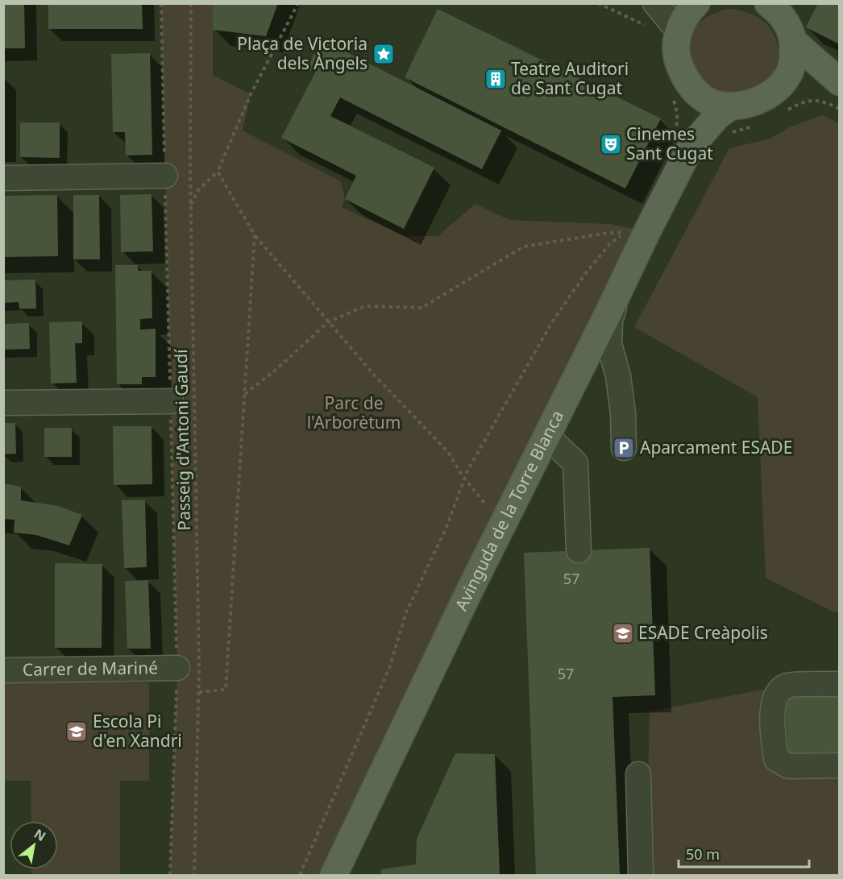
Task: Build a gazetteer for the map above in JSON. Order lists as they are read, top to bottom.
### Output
{
  "streets": {
    "main road": ["Avinguda de la Torre Blanca"],
    "street": ["Carrer de Mariné"],
    "path": ["Passeig d'Antoni Gaudí"]
  },
  "parks": ["Parc de l'Arborètum"],
  "places": {
    "place": ["Plaça de Victoria dels Àngels"],
    "building": ["Teatre Auditori de Sant Cugat"],
    "theatre": ["Cinemes Sant Cugat"],
    "parking": ["Aparcament ESADE"],
    "school or university": ["ESADE Creàpolis", "Escola Pi d'en Xandri"]
  },
  "house_numbers": ["57", "57"],
  "scale_bar": "50 m",
  "north": "top right"
}
